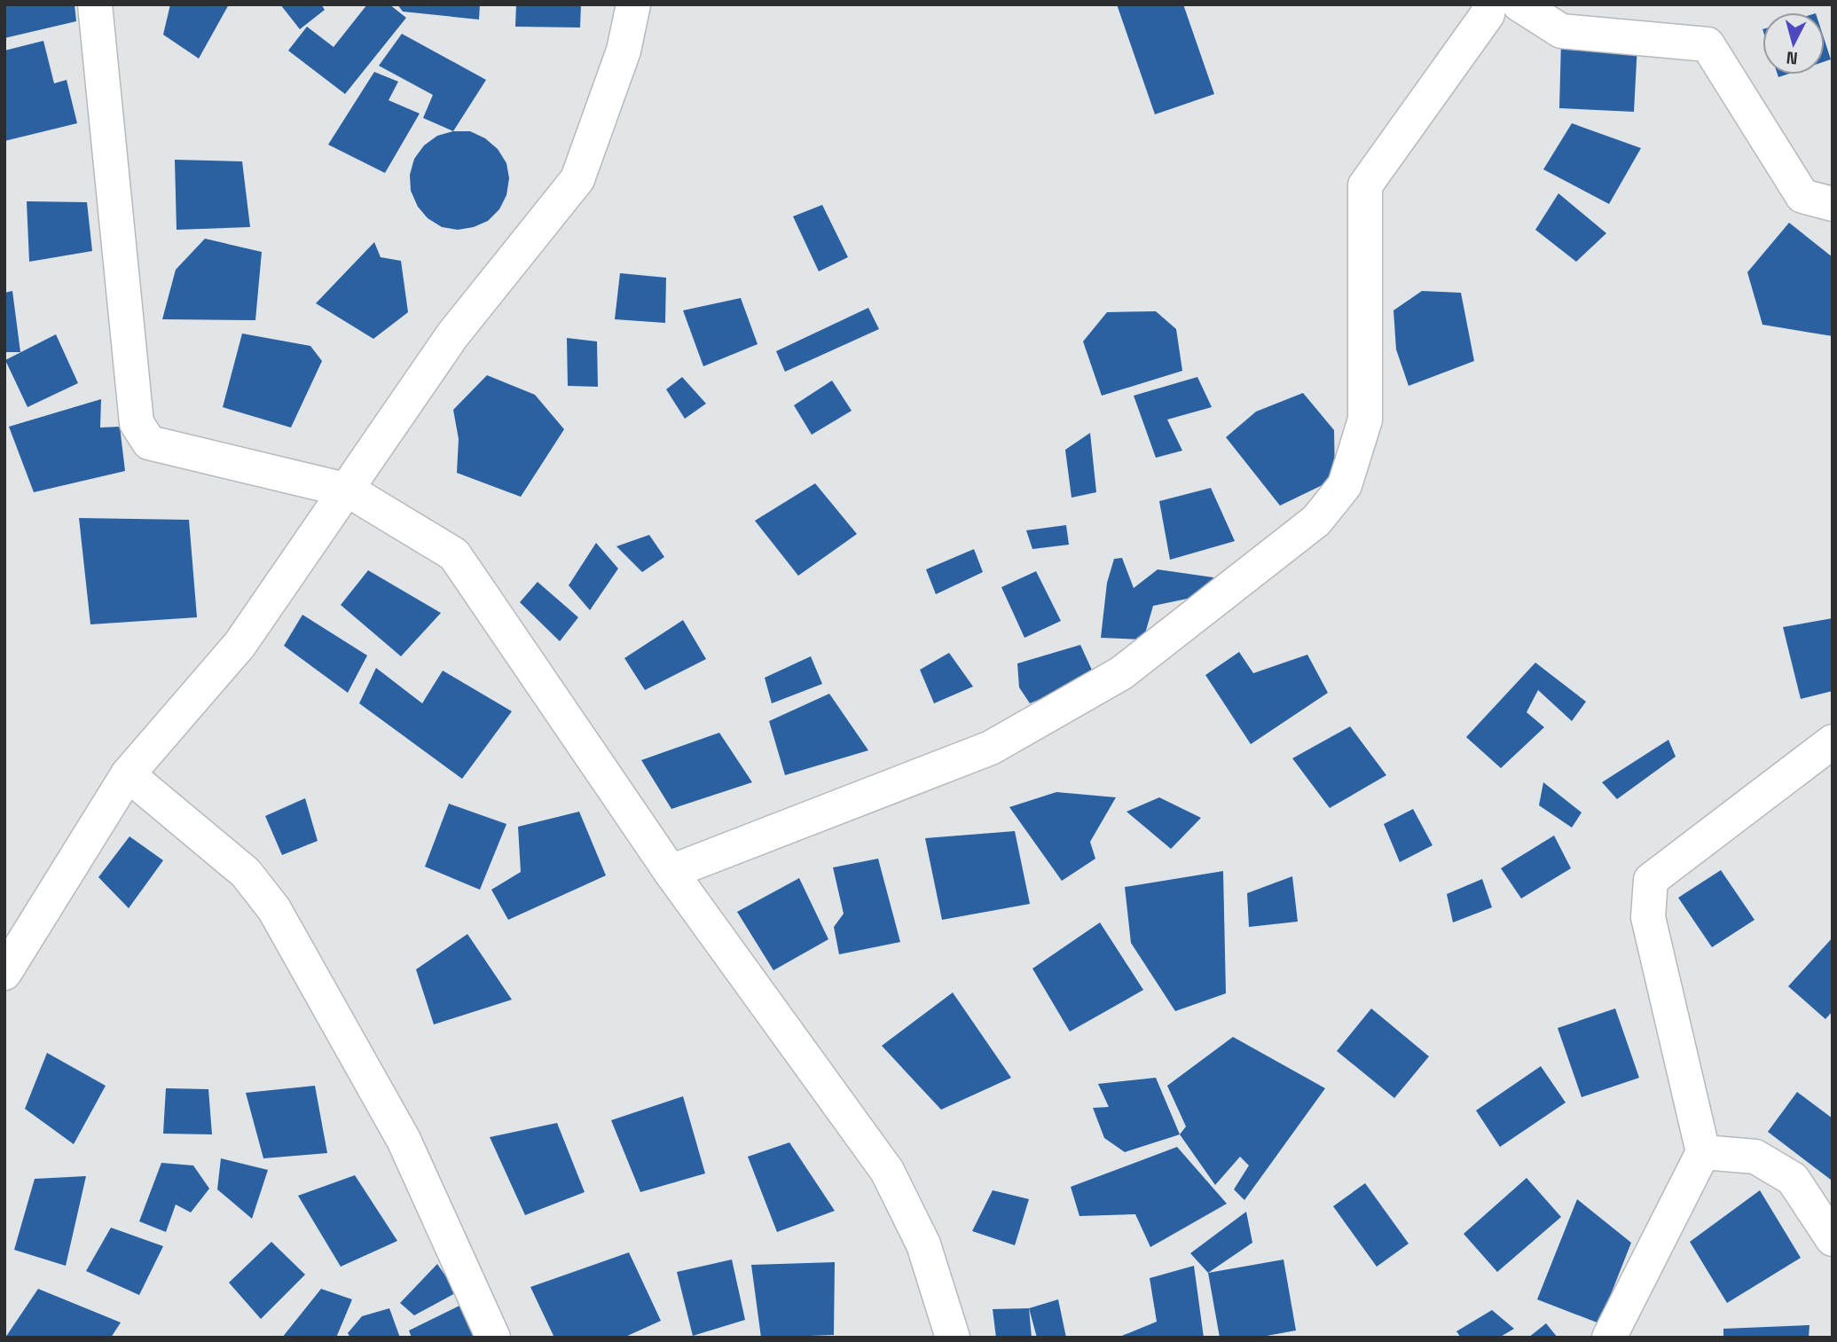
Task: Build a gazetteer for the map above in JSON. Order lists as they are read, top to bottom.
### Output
{
  "north": "bottom"
}
